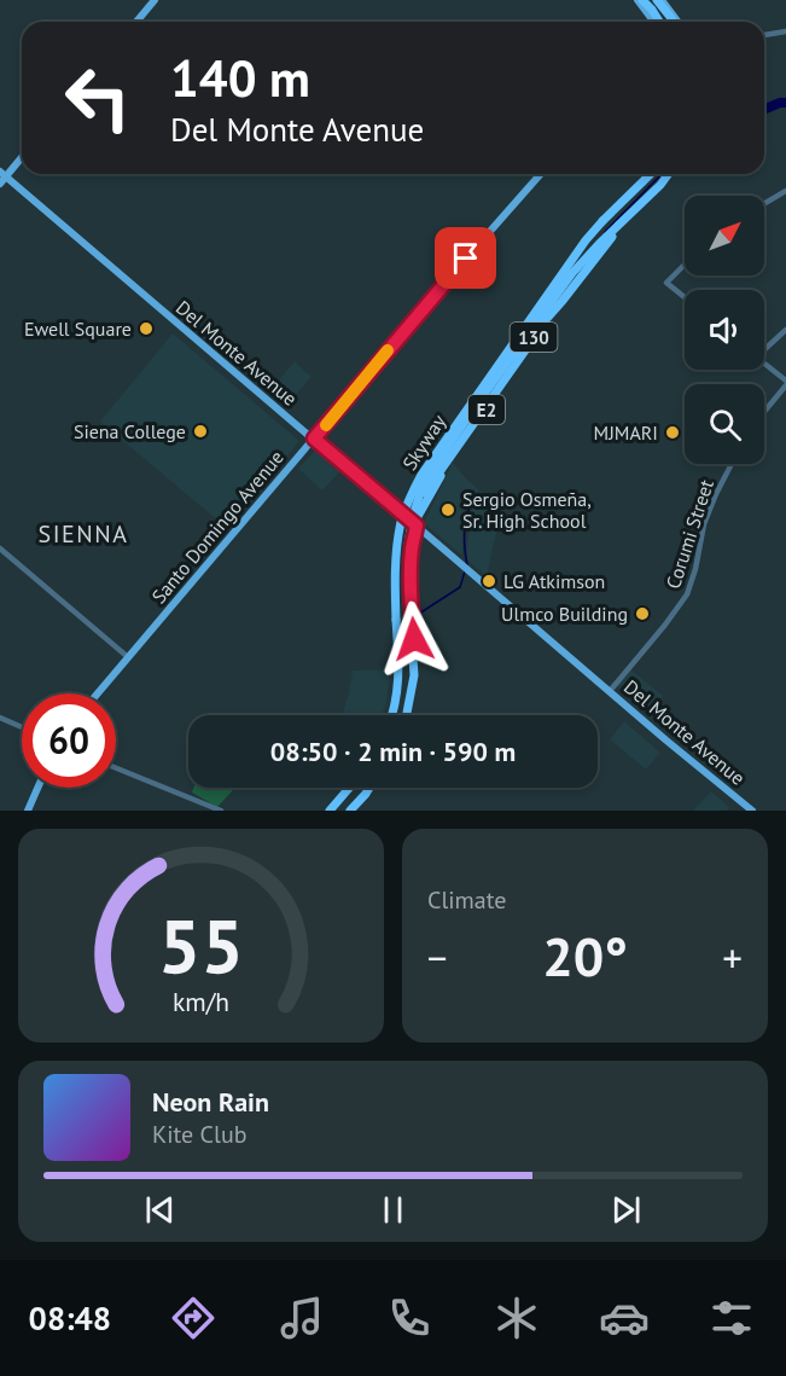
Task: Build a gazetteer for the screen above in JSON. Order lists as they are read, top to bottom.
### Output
{
  "streets": {
    "highway": ["E2", "Skyway"],
    "main road": ["130", "Del Monte Avenue", "Santo Domingo Avenue"],
    "street": ["Corumi Street"]
  },
  "crossings": [
    ["130", "Del Monte Avenue"],
    ["130", "Skyway"],
    ["Del Monte Avenue", "Skyway"],
    ["Del Monte Avenue", "Santo Domingo Avenue"],
    ["Del Monte Avenue", "Corumi Street"]
  ],
  "districts": ["SIENNA"],
  "places": [
    "Ewell Square",
    "Siena College",
    "MJMARI",
    "Sergio Osmeña, Sr. High School",
    "LG Atkimson",
    "Ulmco Building"
  ],
  "north": "top right",
  "page": {
    "turn": ["140 m", "Del Monte Avenue"],
    "limit": "60",
    "trip": "08:50 · 2 min · 590 m",
    "tile": "Climate",
    "heat": ["−", "20°", "+"],
    "song": ["Neon Rain", "Kite Club"],
    "tabs": "08:48",
    "gauge": ["55", "km/h"]
  }
}
